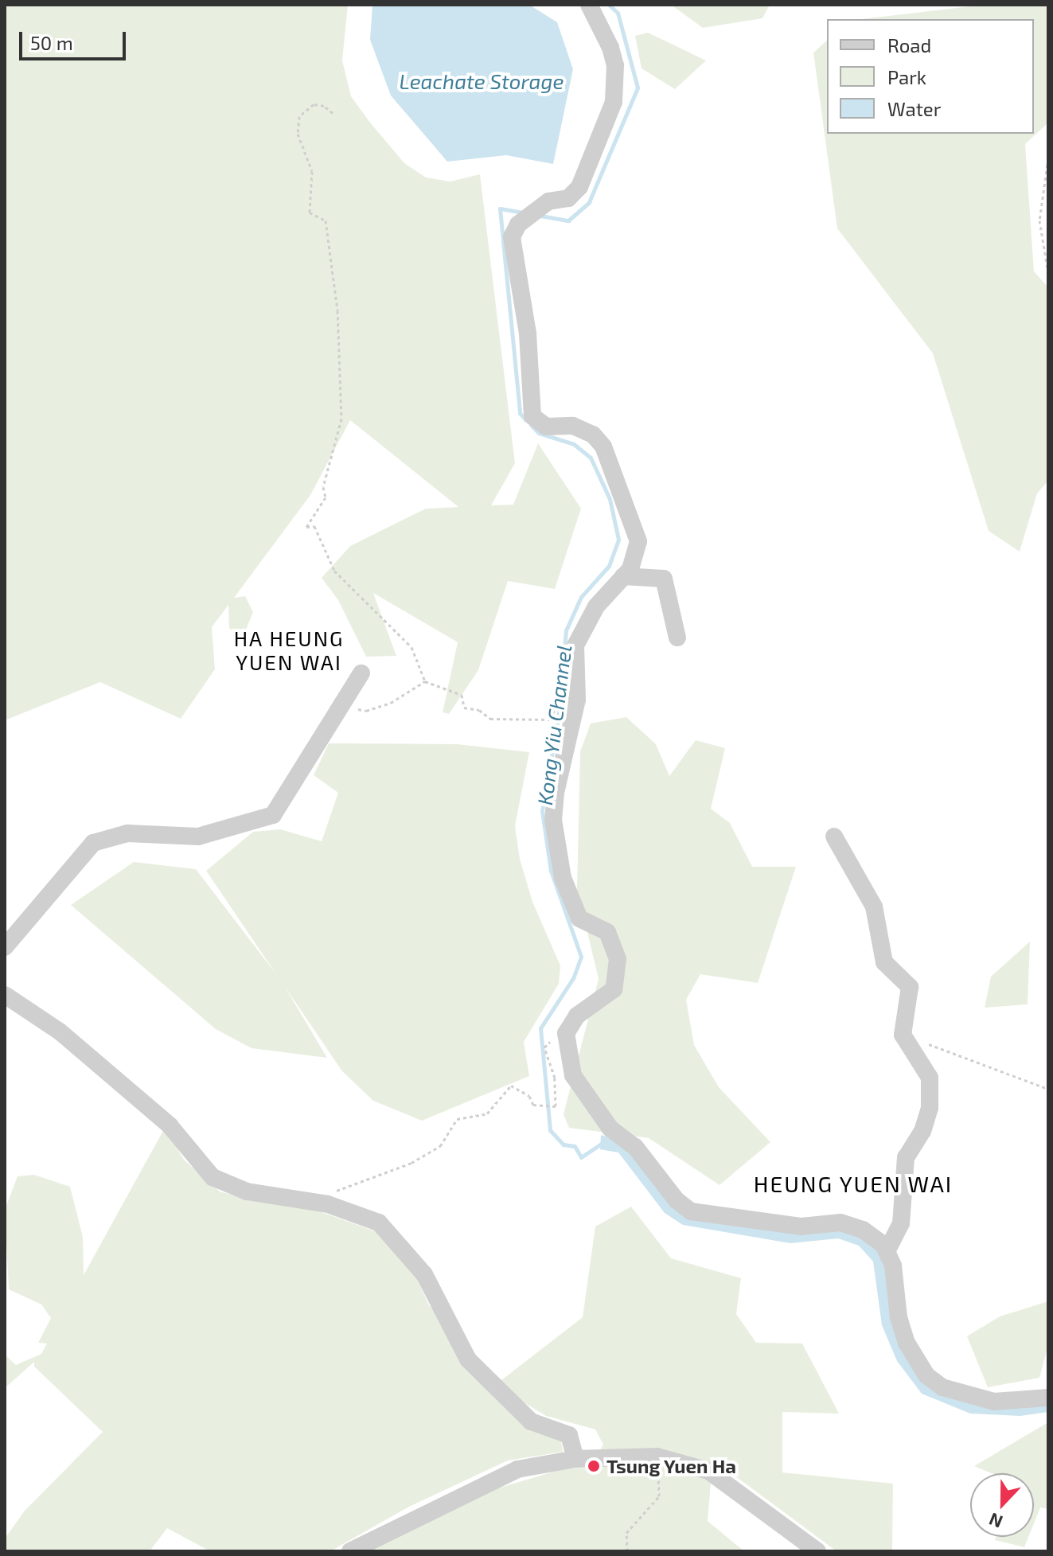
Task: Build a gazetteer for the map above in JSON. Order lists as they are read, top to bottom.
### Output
{
  "districts": ["HA HEUNG YUEN WAI", "HEUNG YUEN WAI"],
  "water": ["Leachate Storage", "Kong Yiu Channel"],
  "places": ["Tsung Yuen Ha"],
  "legend": ["Road", "Park", "Water"],
  "scale_bar": "50 m",
  "north": "bottom"
}
